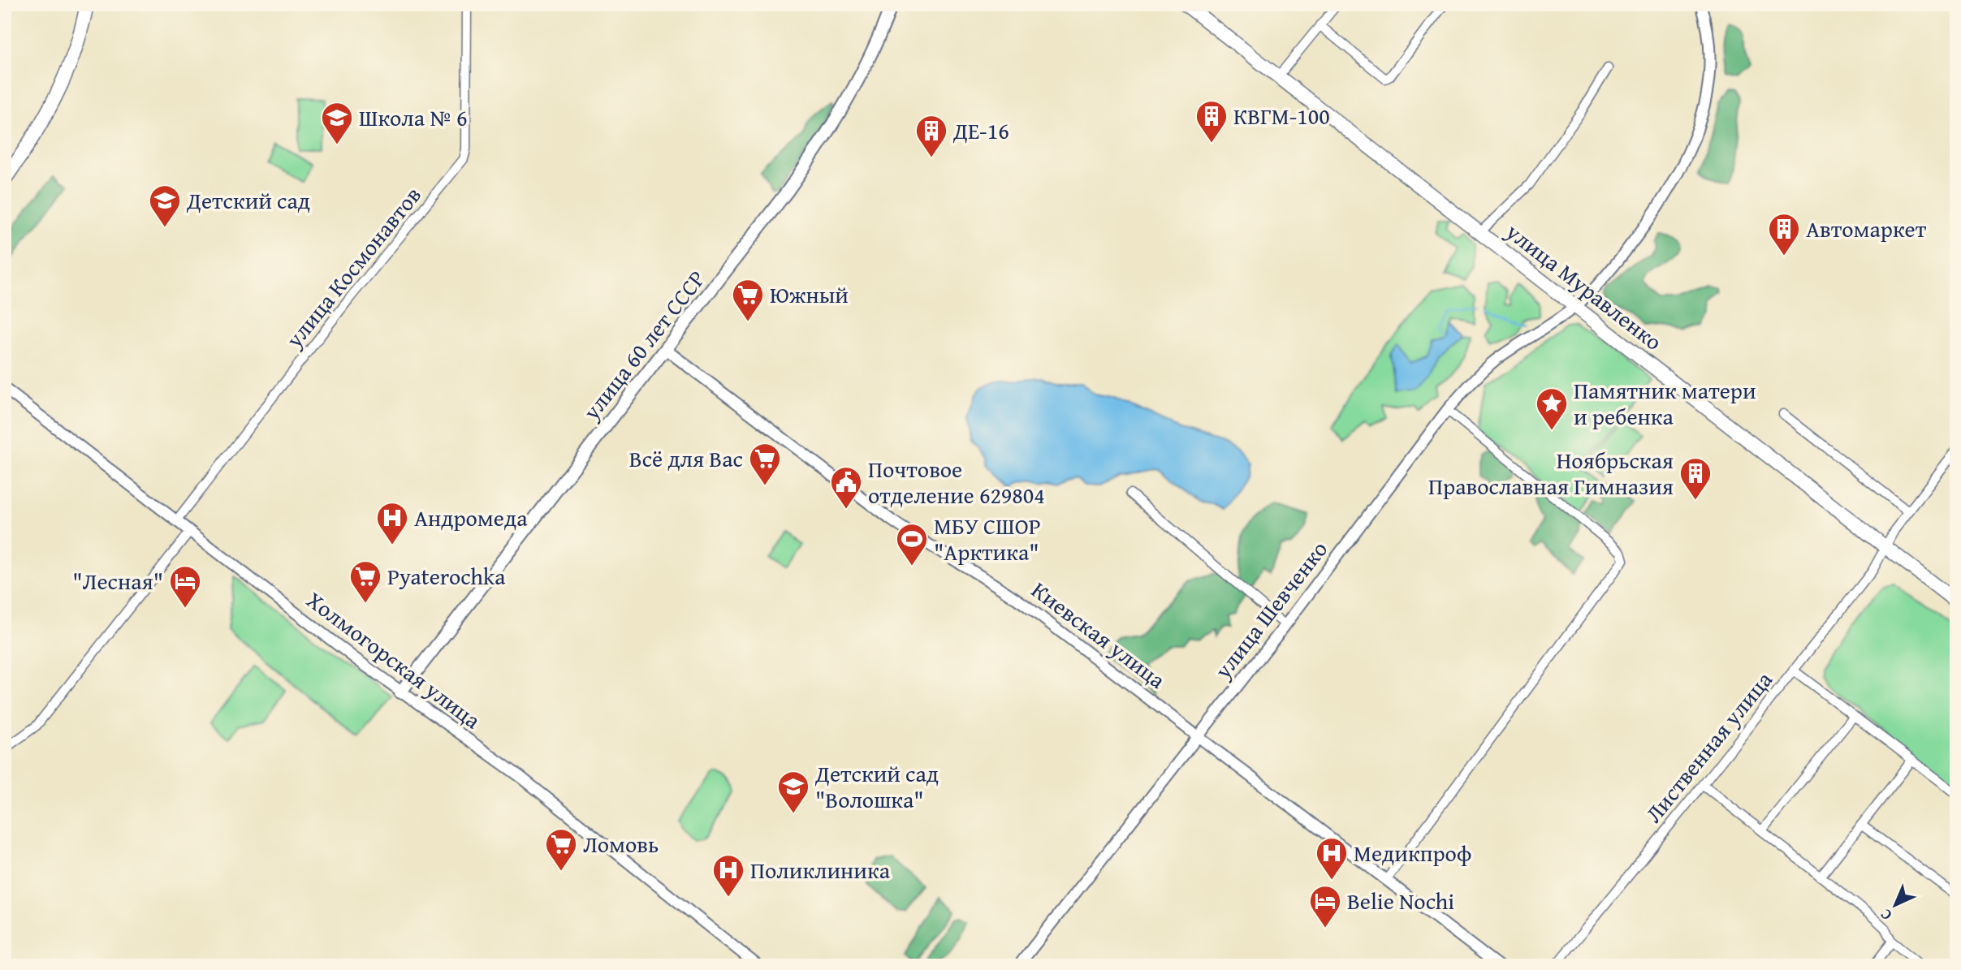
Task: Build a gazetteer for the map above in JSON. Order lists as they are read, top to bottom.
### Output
{
  "streets": {
    "main road": ["улица Муравленко", "улица 60 лет СССР"],
    "street": [
      "улица Космонавтов",
      "улица Шевченко",
      "Киевская улица",
      "Холмогорская улица",
      "Лиственная улица"
    ]
  },
  "crossings": [
    ["улица Космонавтов", "Холмогорская улица"],
    ["улица Муравленко", "улица Шевченко"],
    ["улица Муравленко", "Лиственная улица"],
    ["улица 60 лет СССР", "Киевская улица"],
    ["улица 60 лет СССР", "Холмогорская улица"],
    ["улица Шевченко", "Киевская улица"]
  ],
  "places": {
    "building": [
      "КВГМ-100",
      "ДЕ-16",
      "Автомаркет",
      "Ноябрьская Православная Гимназия"
    ],
    "school or university": ["Школа № 6", "Детский сад", "Детский сад \"Волошка\""],
    "supermarket": [
      "Южный",
      "Всё для Вас",
      "Pyaterochka",
      "Ломовь"
    ],
    "place": ["Памятник матери и ребенка"],
    "public building": ["Почтовое отделение 629804"],
    "hospital": ["Андромеда", "Медикпроф", "Поликлиника"],
    "sports": ["МБУ СШОР \"Арктика\""],
    "hotel": ["\"Лесная\"", "Belie Nochi"]
  },
  "north": "bottom left"
}
